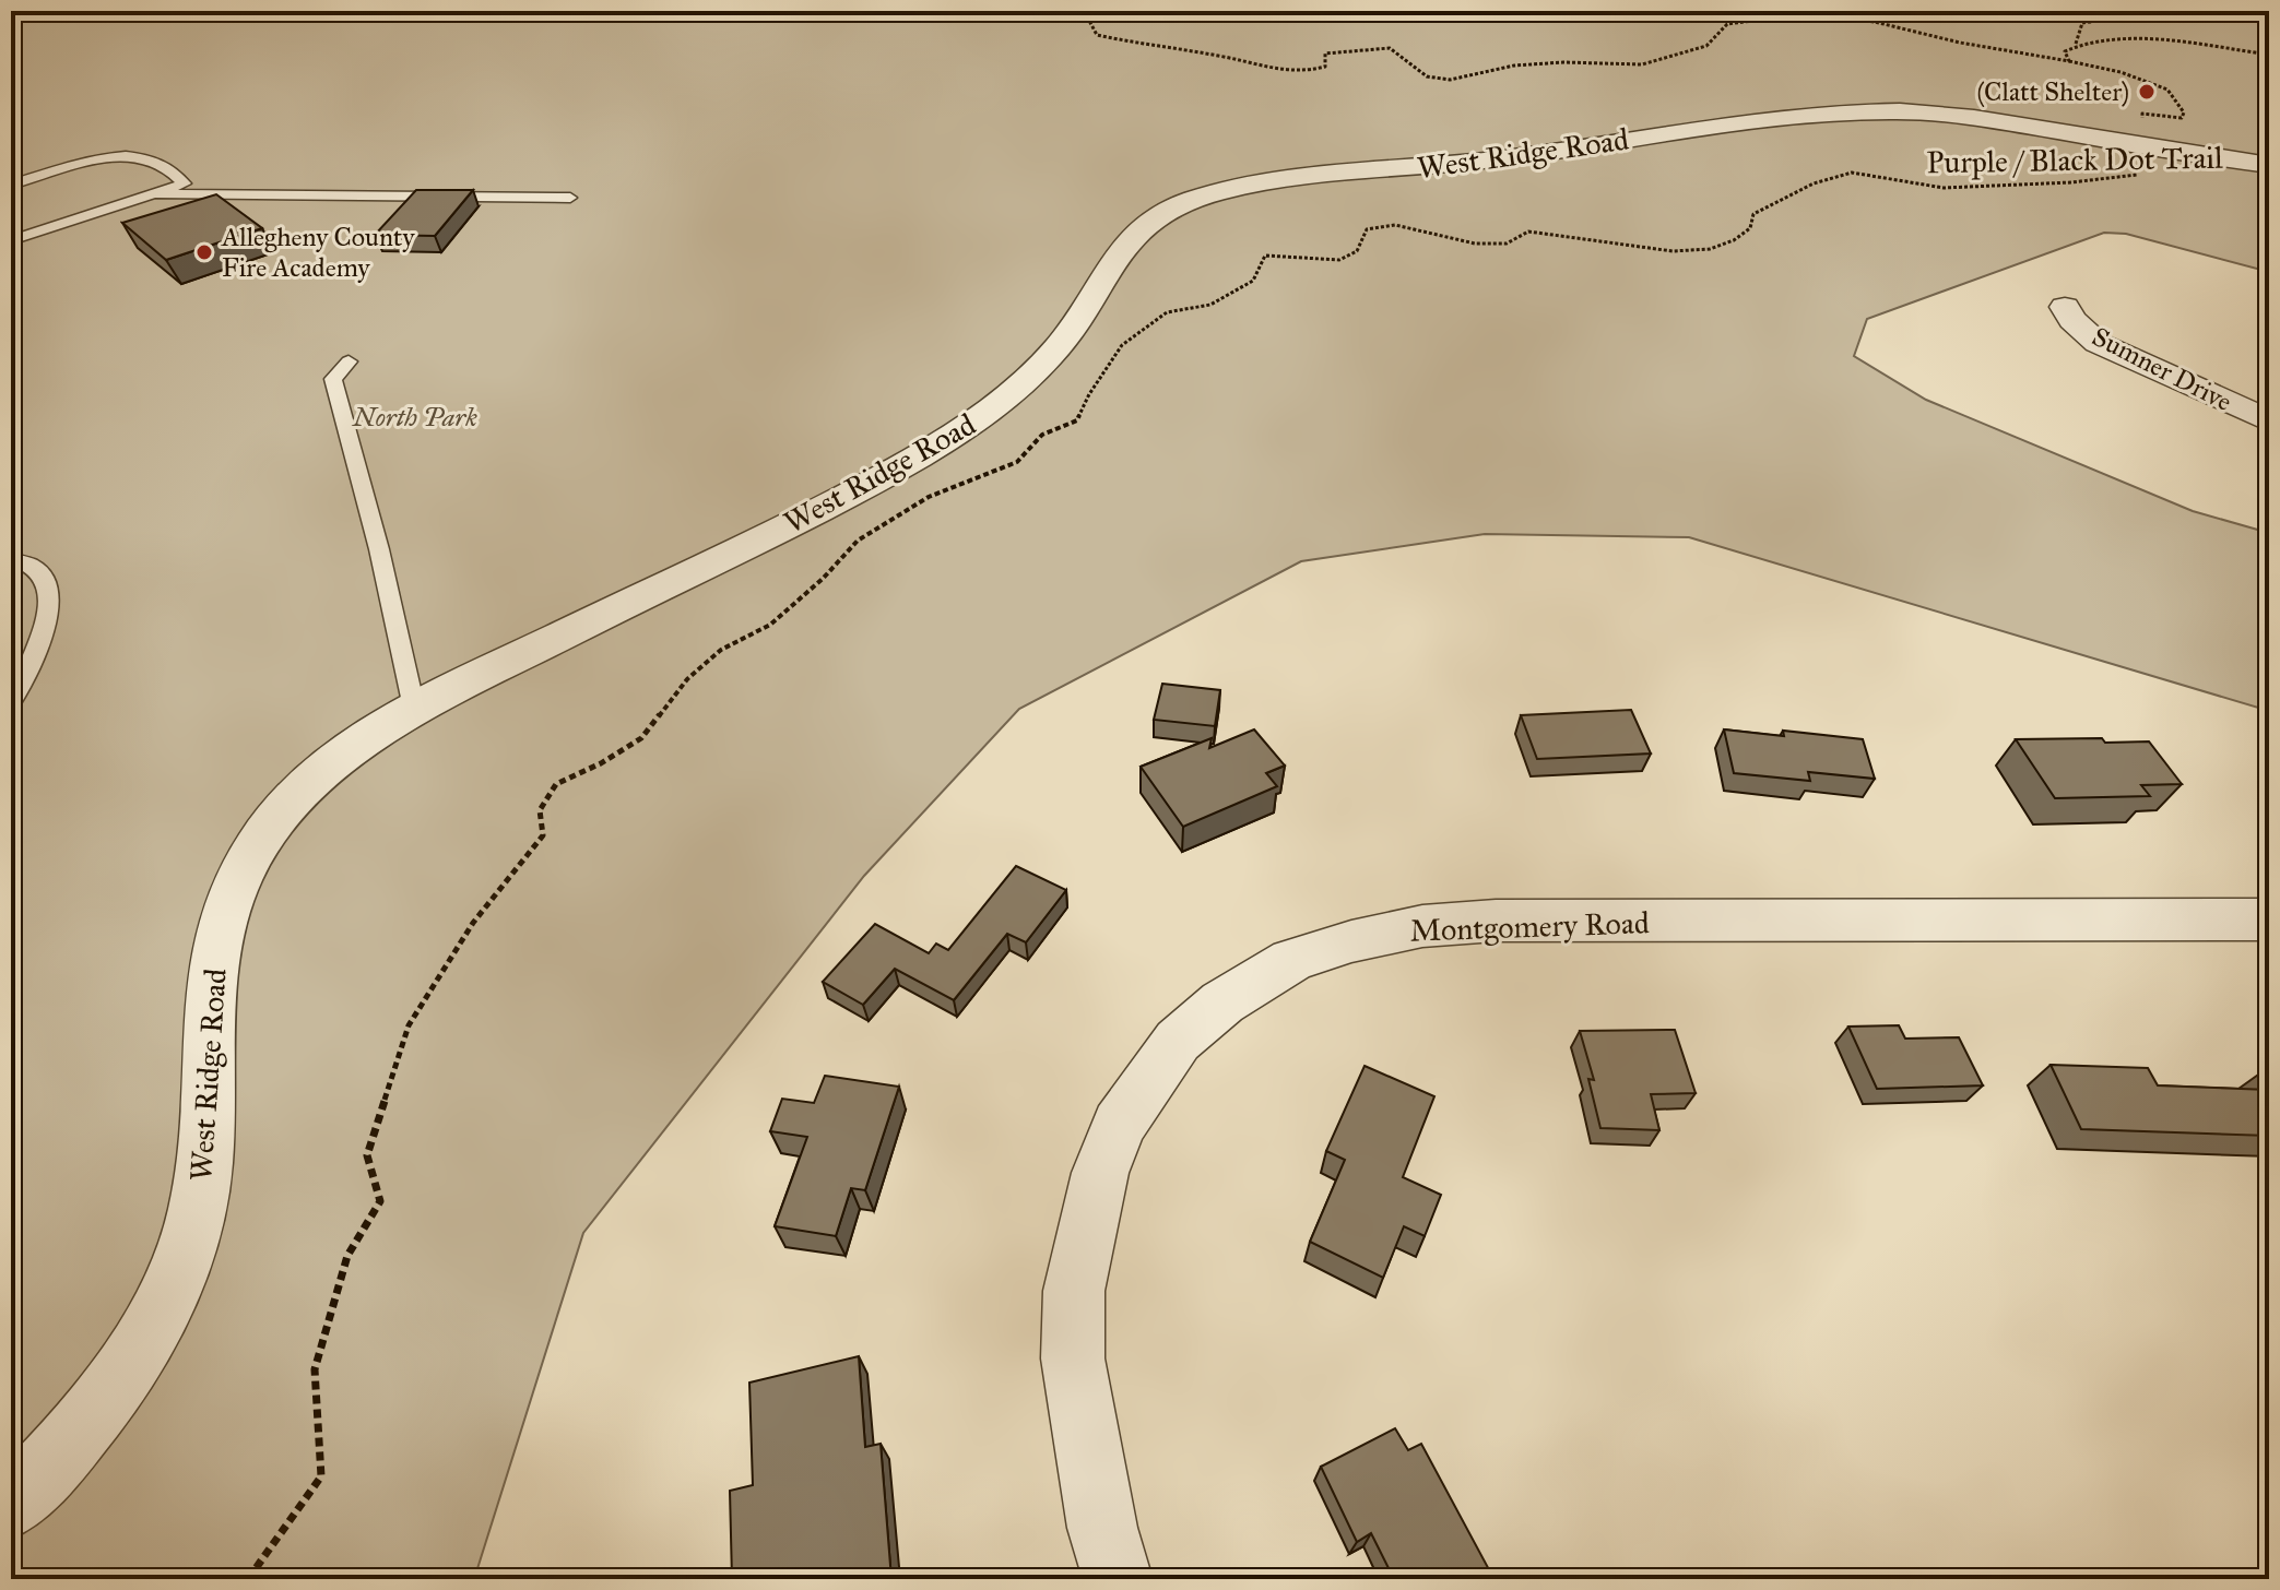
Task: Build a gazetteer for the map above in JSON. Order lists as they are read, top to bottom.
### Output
{
  "streets": {
    "street": ["West Ridge Road", "Sumner Drive", "Montgomery Road"],
    "path": ["Purple / Black Dot Trail"]
  },
  "parks": ["North Park"],
  "places": ["(Clatt Shelter)", "Allegheny County Fire Academy"]
}
